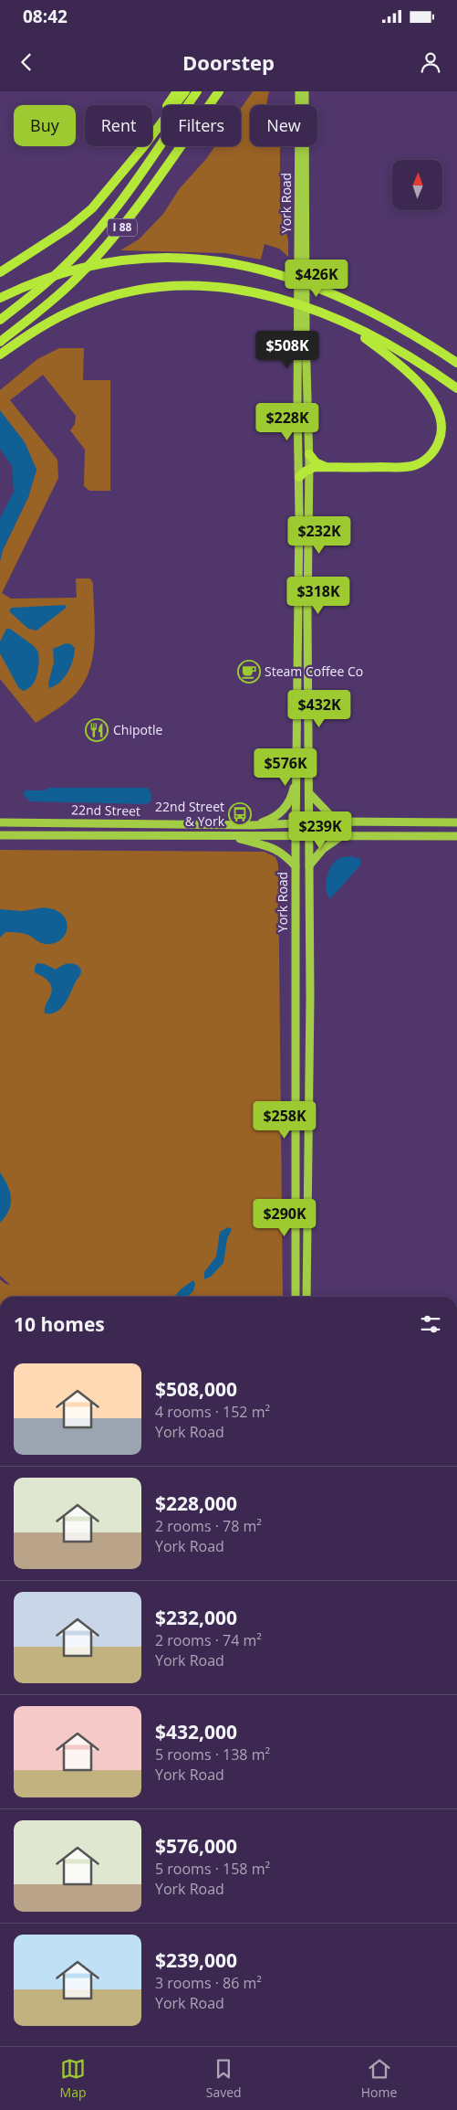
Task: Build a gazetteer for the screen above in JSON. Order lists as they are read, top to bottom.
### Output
{
  "streets": {
    "highway": ["I 88"],
    "main road": ["York Road", "22nd Street"]
  },
  "crossings": [
    ["York Road", "22nd Street"]
  ],
  "places": {
    "cafe": ["Steam Coffee Co"],
    "restaurant": ["Chipotle"],
    "bus stop": ["22nd Street & York"]
  },
  "north": "top",
  "page": {
    "status": "08:42",
    "header": "Doorstep",
    "chip": [
      "Buy",
      "Rent",
      "Filters",
      "New"
    ],
    "price": [
      "$426K",
      "$508K",
      "$228K",
      "$232K",
      "$318K",
      "$432K",
      "$576K",
      "$239K",
      "$258K",
      "$290K"
    ],
    "heading": "10 homes",
    "list": [
      {
        "name": "$508,000",
        "note": "4 rooms · 152 m² · York Road"
      },
      {
        "name": "$228,000",
        "note": "2 rooms · 78 m² · York Road"
      },
      {
        "name": "$232,000",
        "note": "2 rooms · 74 m² · York Road"
      },
      {
        "name": "$432,000",
        "note": "5 rooms · 138 m² · York Road"
      },
      {
        "name": "$576,000",
        "note": "5 rooms · 158 m² · York Road"
      },
      {
        "name": "$239,000",
        "note": "3 rooms · 86 m² · York Road"
      }
    ],
    "tabs": ["Map", "Saved", "Home"]
  }
}
